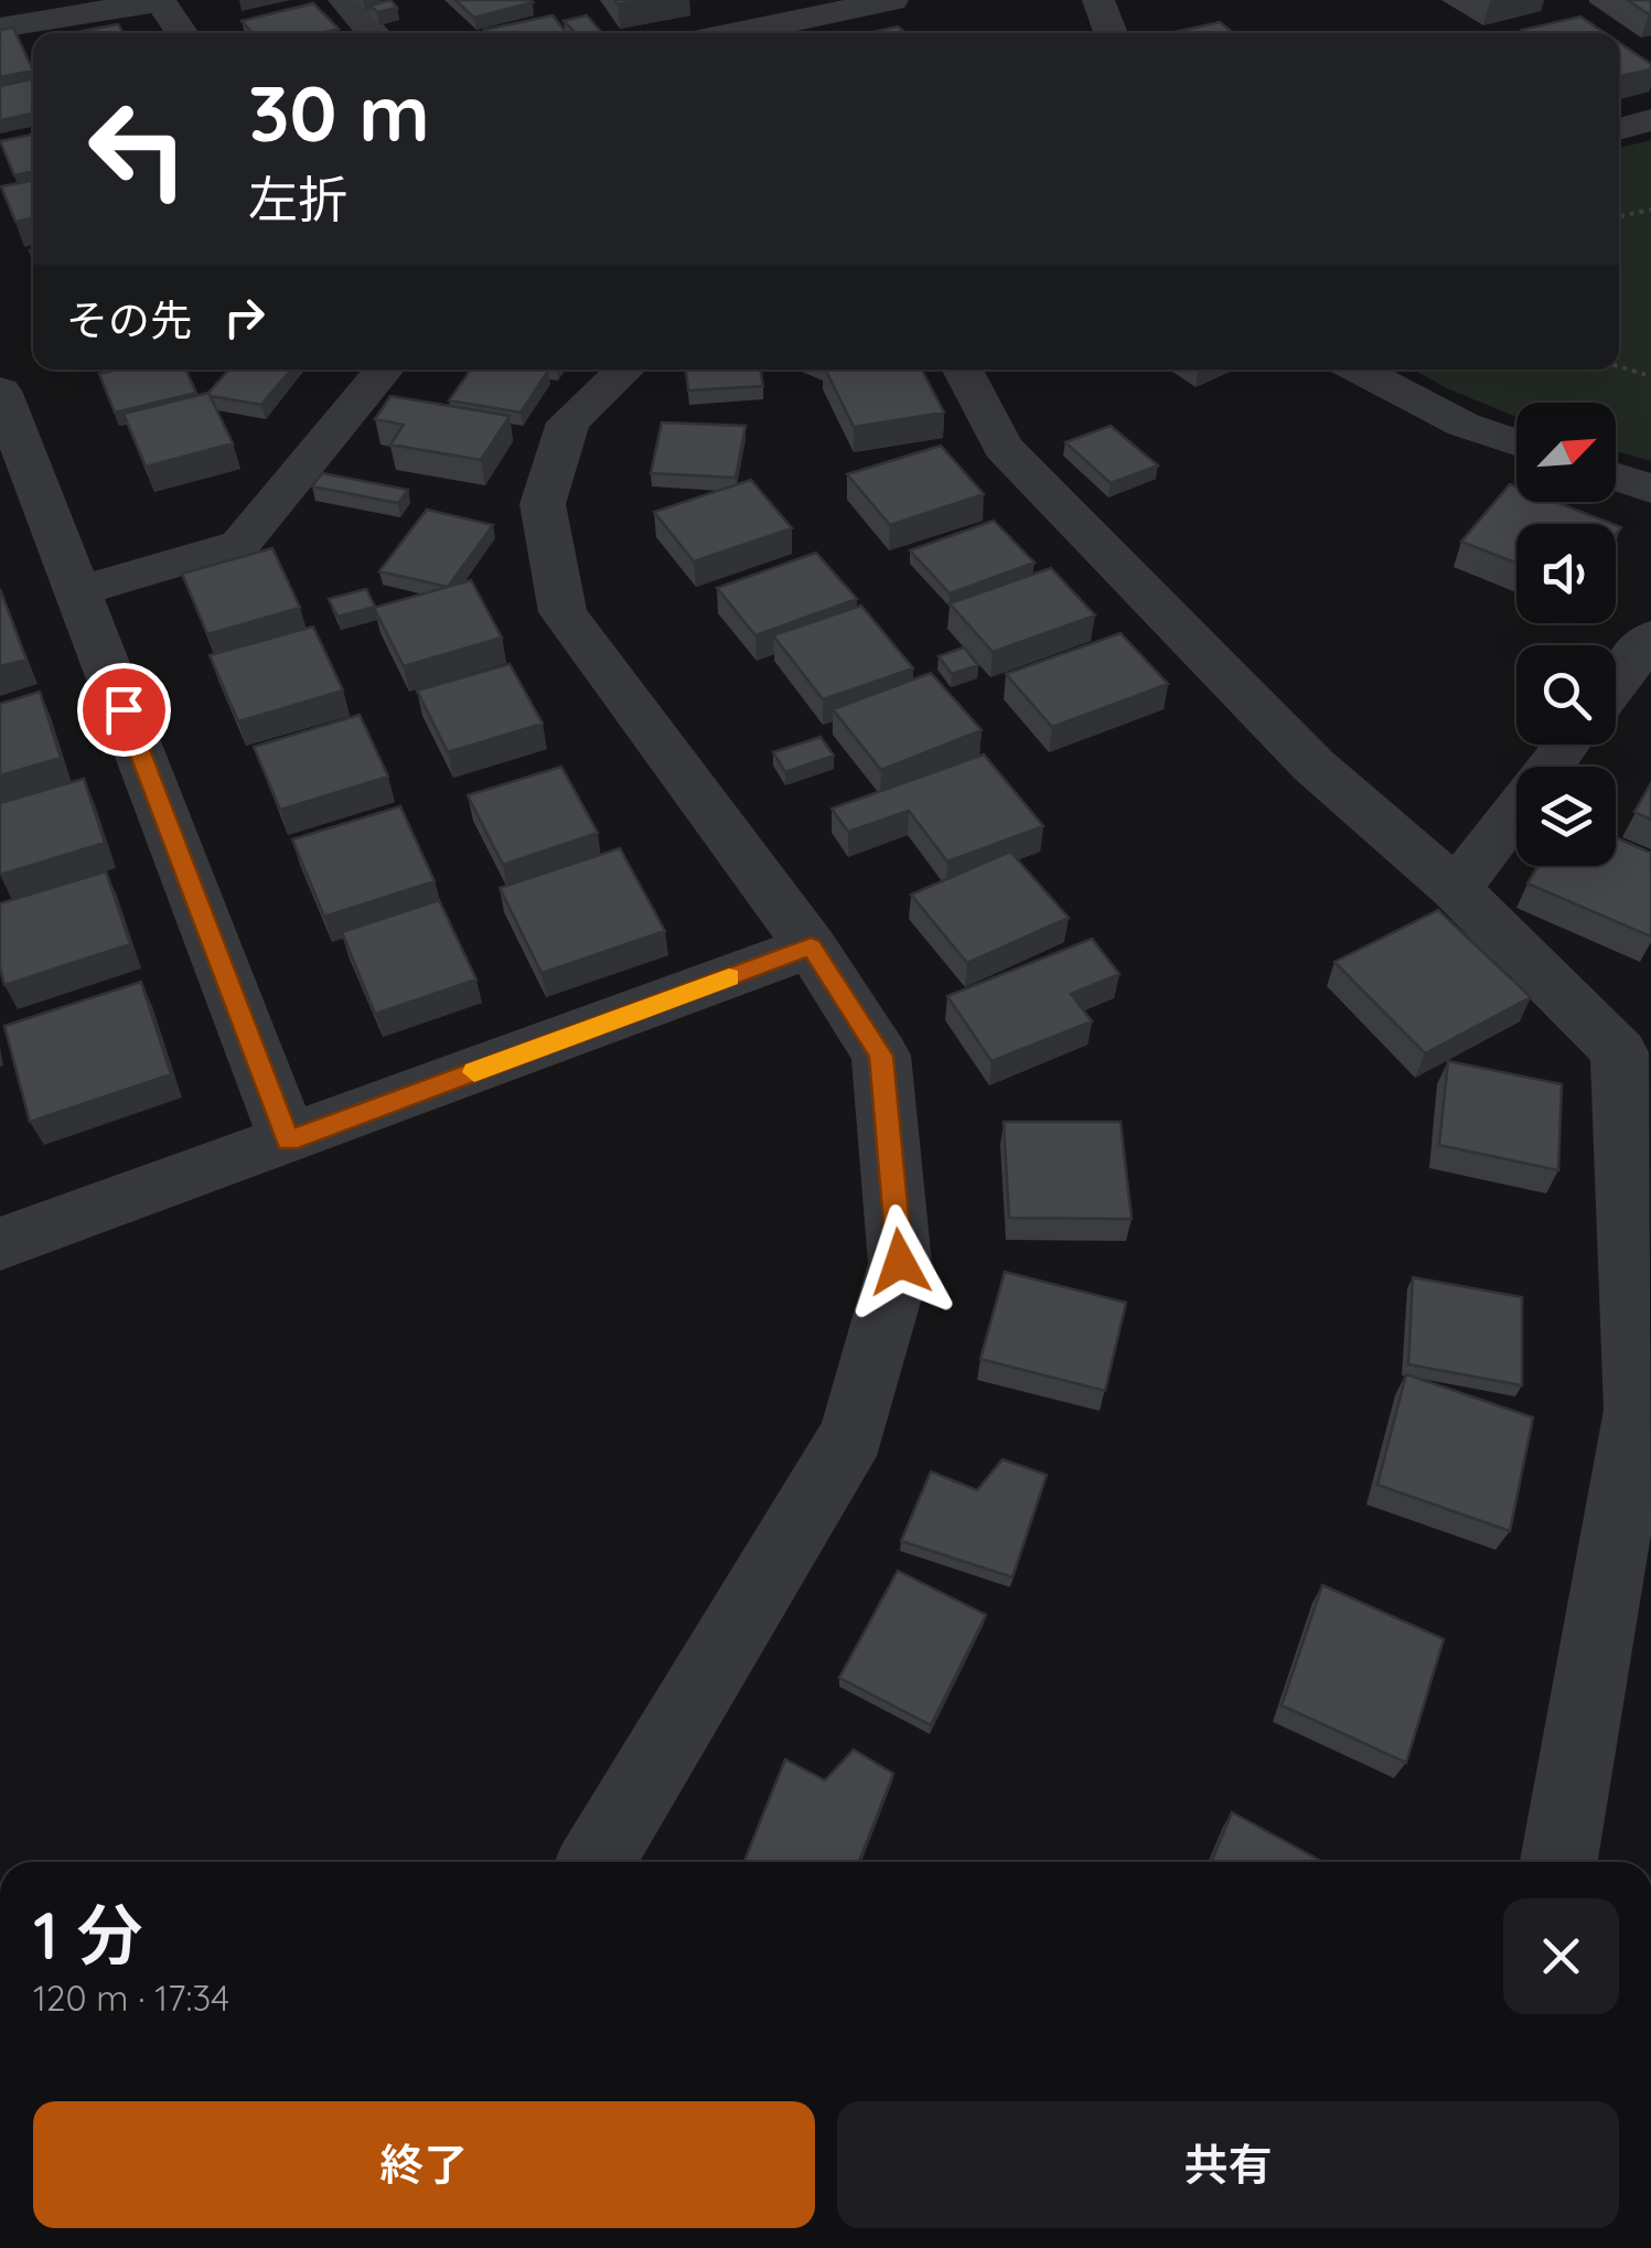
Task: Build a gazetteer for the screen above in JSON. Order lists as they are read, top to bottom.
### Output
{
  "north": "top right",
  "page": {
    "turn": ["30 m", "左折"],
    "then": "その先",
    "heading": ["1 分", "120 m · 17:34"],
    "buttons": ["終了", "共有"]
  }
}
